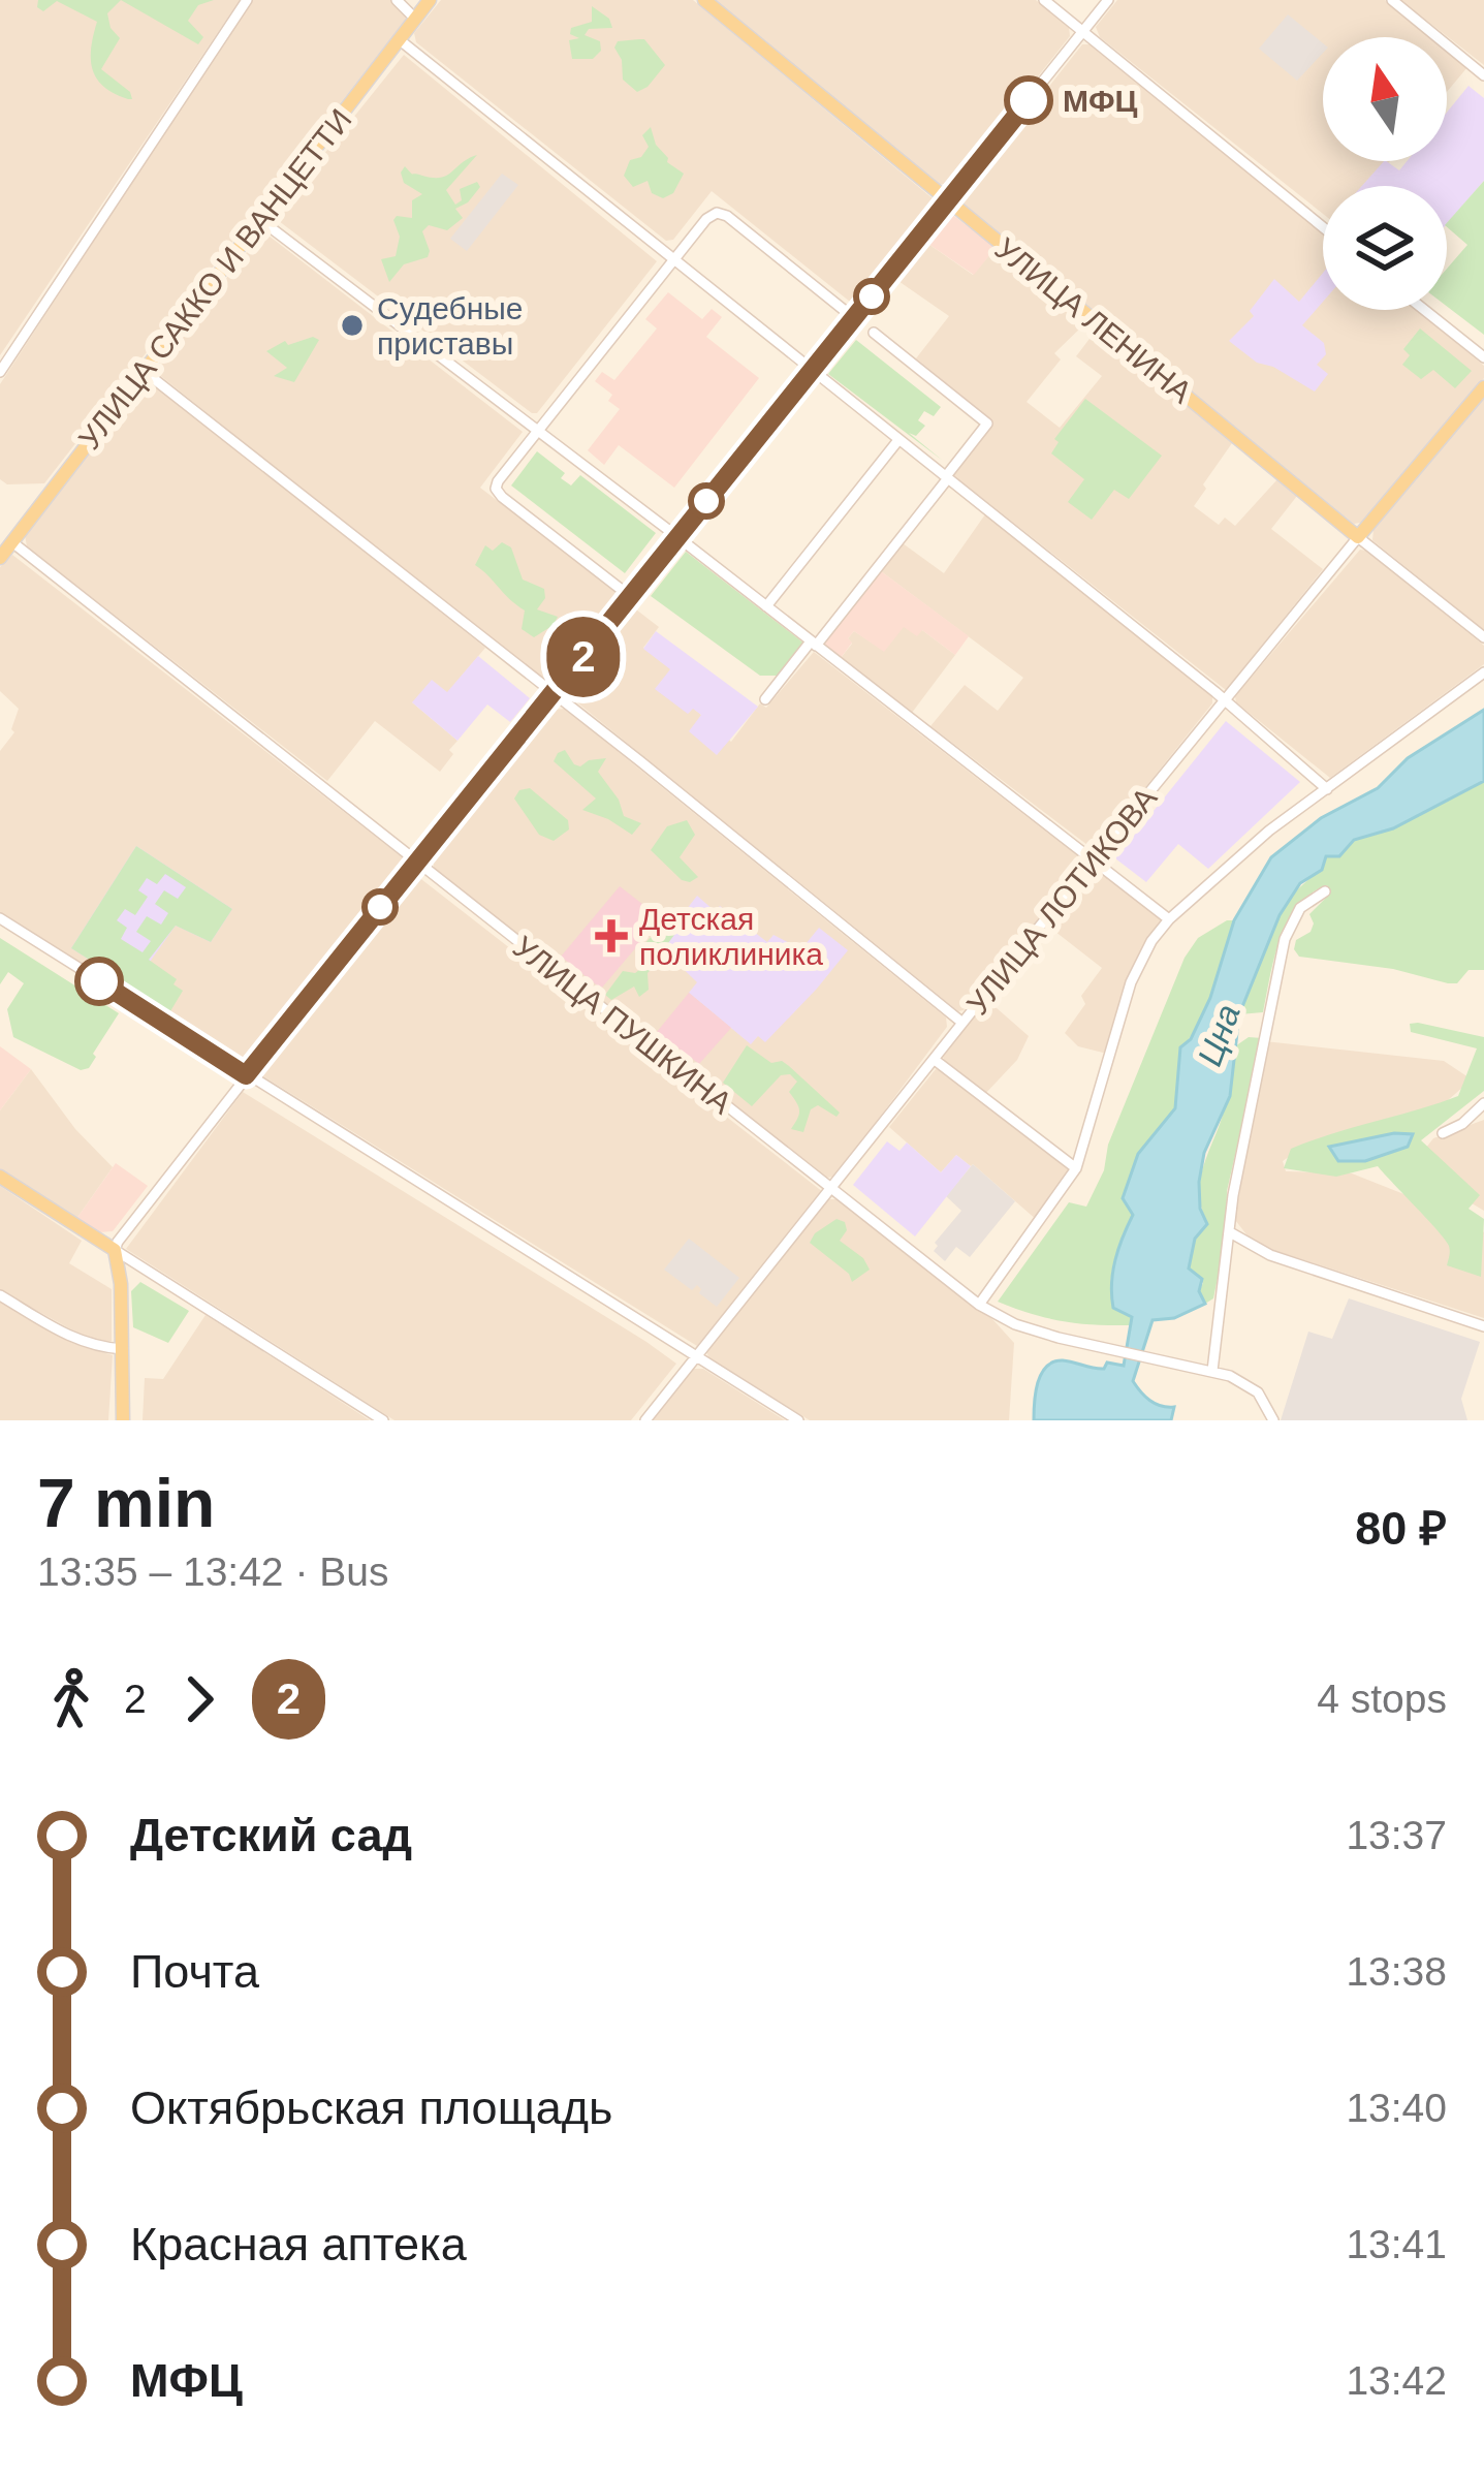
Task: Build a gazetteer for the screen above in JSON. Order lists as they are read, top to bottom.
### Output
{
  "streets": {
    "main road": ["УЛИЦА САККО И ВАНЦЕТТИ", "УЛИЦА ЛЕНИНА", "УЛИЦА ЛОТИКОВА"],
    "street": ["УЛИЦА ПУШКИНА"]
  },
  "crossings": [
    ["УЛИЦА САККО И ВАНЦЕТТИ", "УЛИЦА ПУШКИНА"],
    ["УЛИЦА ЛЕНИНА", "УЛИЦА ЛОТИКОВА"],
    ["УЛИЦА ЛОТИКОВА", "УЛИЦА ПУШКИНА"]
  ],
  "water": ["Цна"],
  "places": {
    "other": ["МФЦ", "Судебные приставы"],
    "health": ["Детская поликлиника"]
  },
  "lines": ["bus line 2"],
  "north": "top",
  "page": {
    "on_map": "2",
    "heading": ["7 min", "13:35 – 13:42 · Bus", "80 ₽"],
    "legs": ["2", "2", "4 stops"],
    "list": [
      {
        "name": "Детский сад",
        "value": "13:37"
      },
      {
        "name": "Почта",
        "value": "13:38"
      },
      {
        "name": "Октябрьская площадь",
        "value": "13:40"
      },
      {
        "name": "Красная аптека",
        "value": "13:41"
      },
      {
        "name": "МФЦ",
        "value": "13:42"
      }
    ]
  }
}
